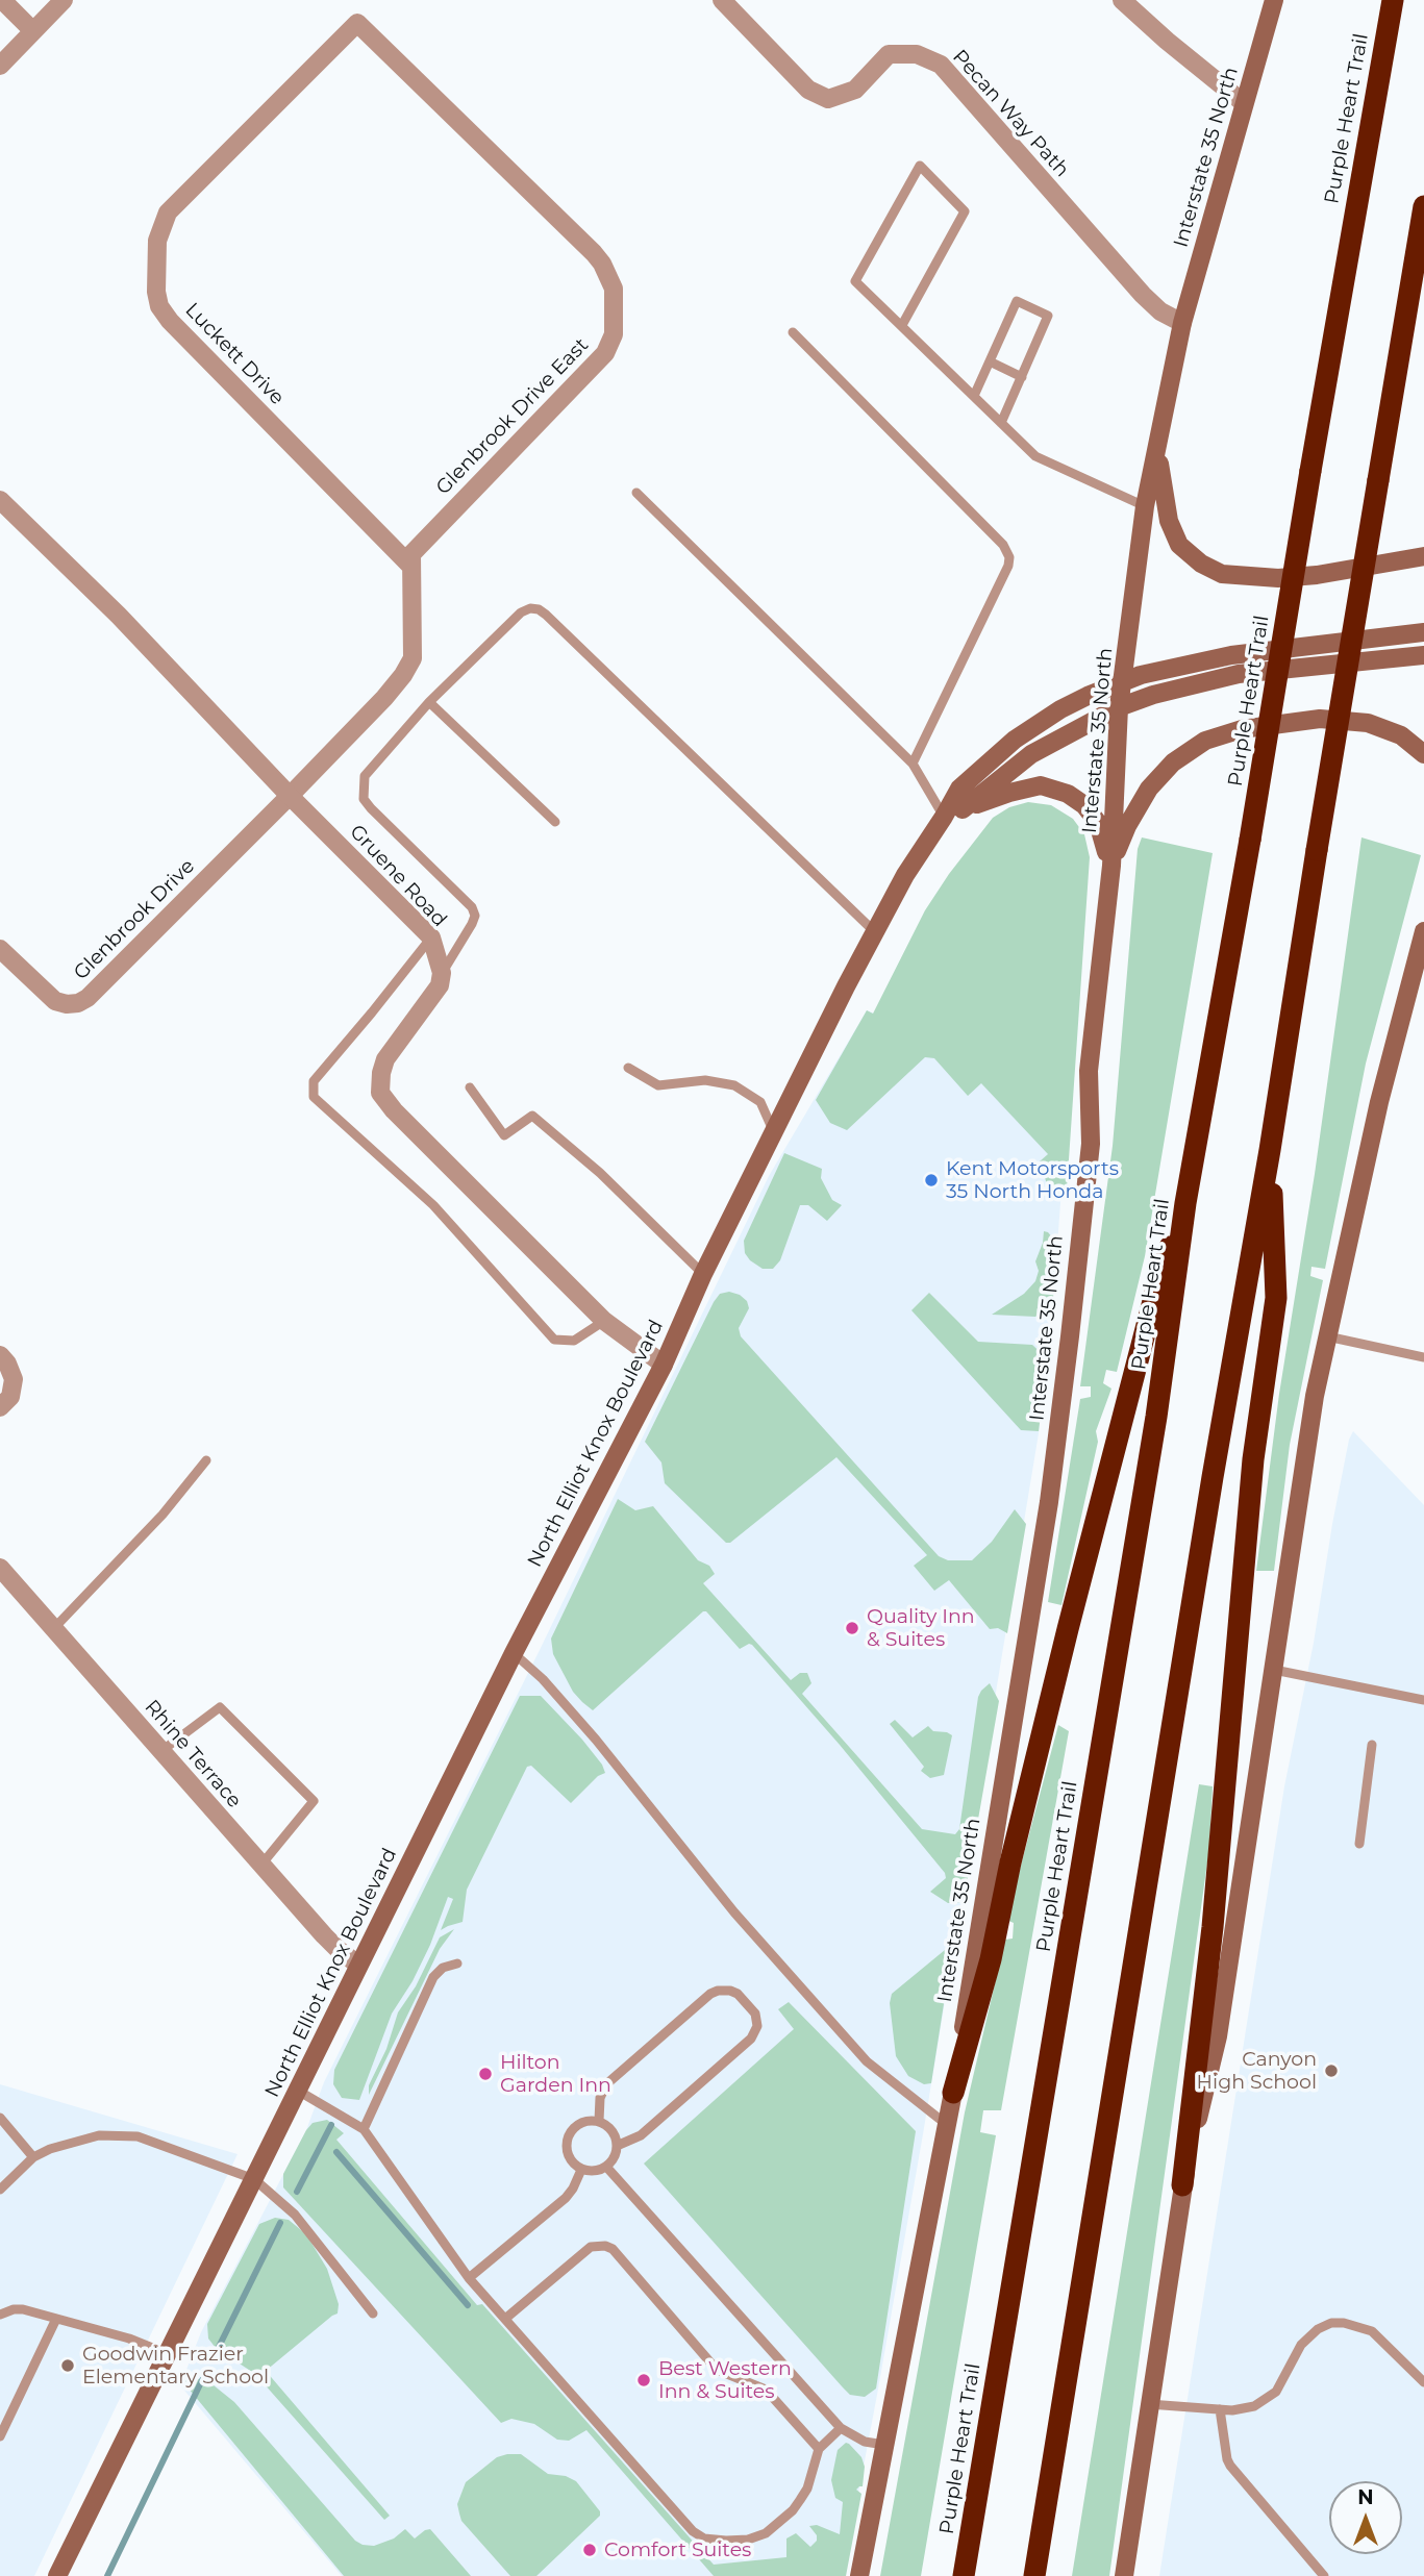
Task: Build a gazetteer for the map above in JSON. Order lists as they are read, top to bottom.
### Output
{
  "streets": {
    "highway": ["Purple Heart Trail"],
    "main road": ["Interstate 35 North", "North Elliot Knox Boulevard"],
    "street": [
      "Pecan Way Path",
      "Luckett Drive",
      "Glenbrook Drive East",
      "Gruene Road",
      "Glenbrook Drive",
      "Rhine Terrace"
    ]
  },
  "crossings": [
    ["Pecan Way Path", "Interstate 35 North"],
    ["Interstate 35 North", "North Elliot Knox Boulevard"],
    ["Luckett Drive", "Glenbrook Drive East"],
    ["Glenbrook Drive East", "Gruene Road"],
    ["Glenbrook Drive East", "Glenbrook Drive"],
    ["Gruene Road", "Glenbrook Drive"],
    ["North Elliot Knox Boulevard", "Rhine Terrace"]
  ],
  "places": [
    "Kent Motorsports 35 North Honda",
    "Quality Inn & Suites",
    "Canyon High School",
    "Hilton Garden Inn",
    "Goodwin Frazier Elementary School",
    "Best Western Inn & Suites",
    "Comfort Suites"
  ],
  "north": "top"
}
